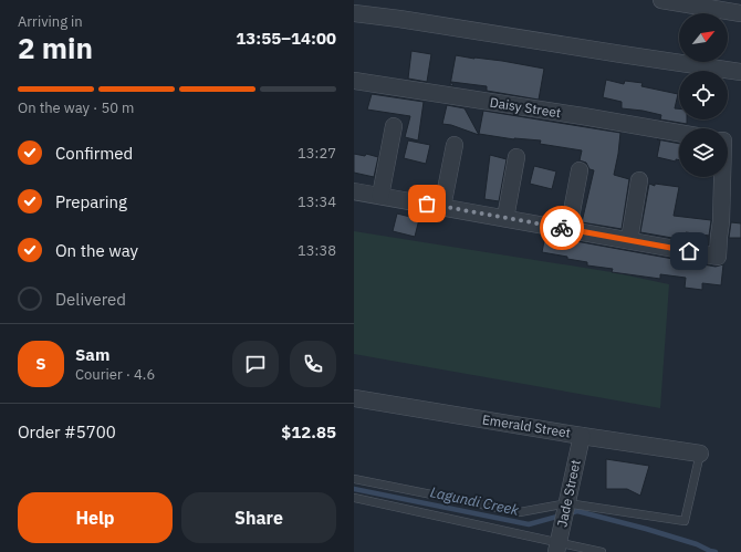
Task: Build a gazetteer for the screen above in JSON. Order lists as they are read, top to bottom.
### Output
{
  "streets": {
    "street": ["Daisy Street", "Emerald Street", "Jade Street"]
  },
  "crossings": [
    ["Emerald Street", "Jade Street"]
  ],
  "water": ["Lagundi Creek"],
  "north": "top right",
  "page": {
    "heading": ["2 min", "Arriving in", "13:55–14:00"],
    "panel": [
      "Sam",
      "Courier · 4.6",
      "Order #5700",
      "$12.85"
    ],
    "bar": "On the way · 50 m",
    "list": [
      ["Confirmed", "13:27"],
      ["Preparing", "13:34"],
      ["On the way", "13:38"],
      "Delivered"
    ],
    "round": "S",
    "buttons": ["Help", "Share"]
  }
}
